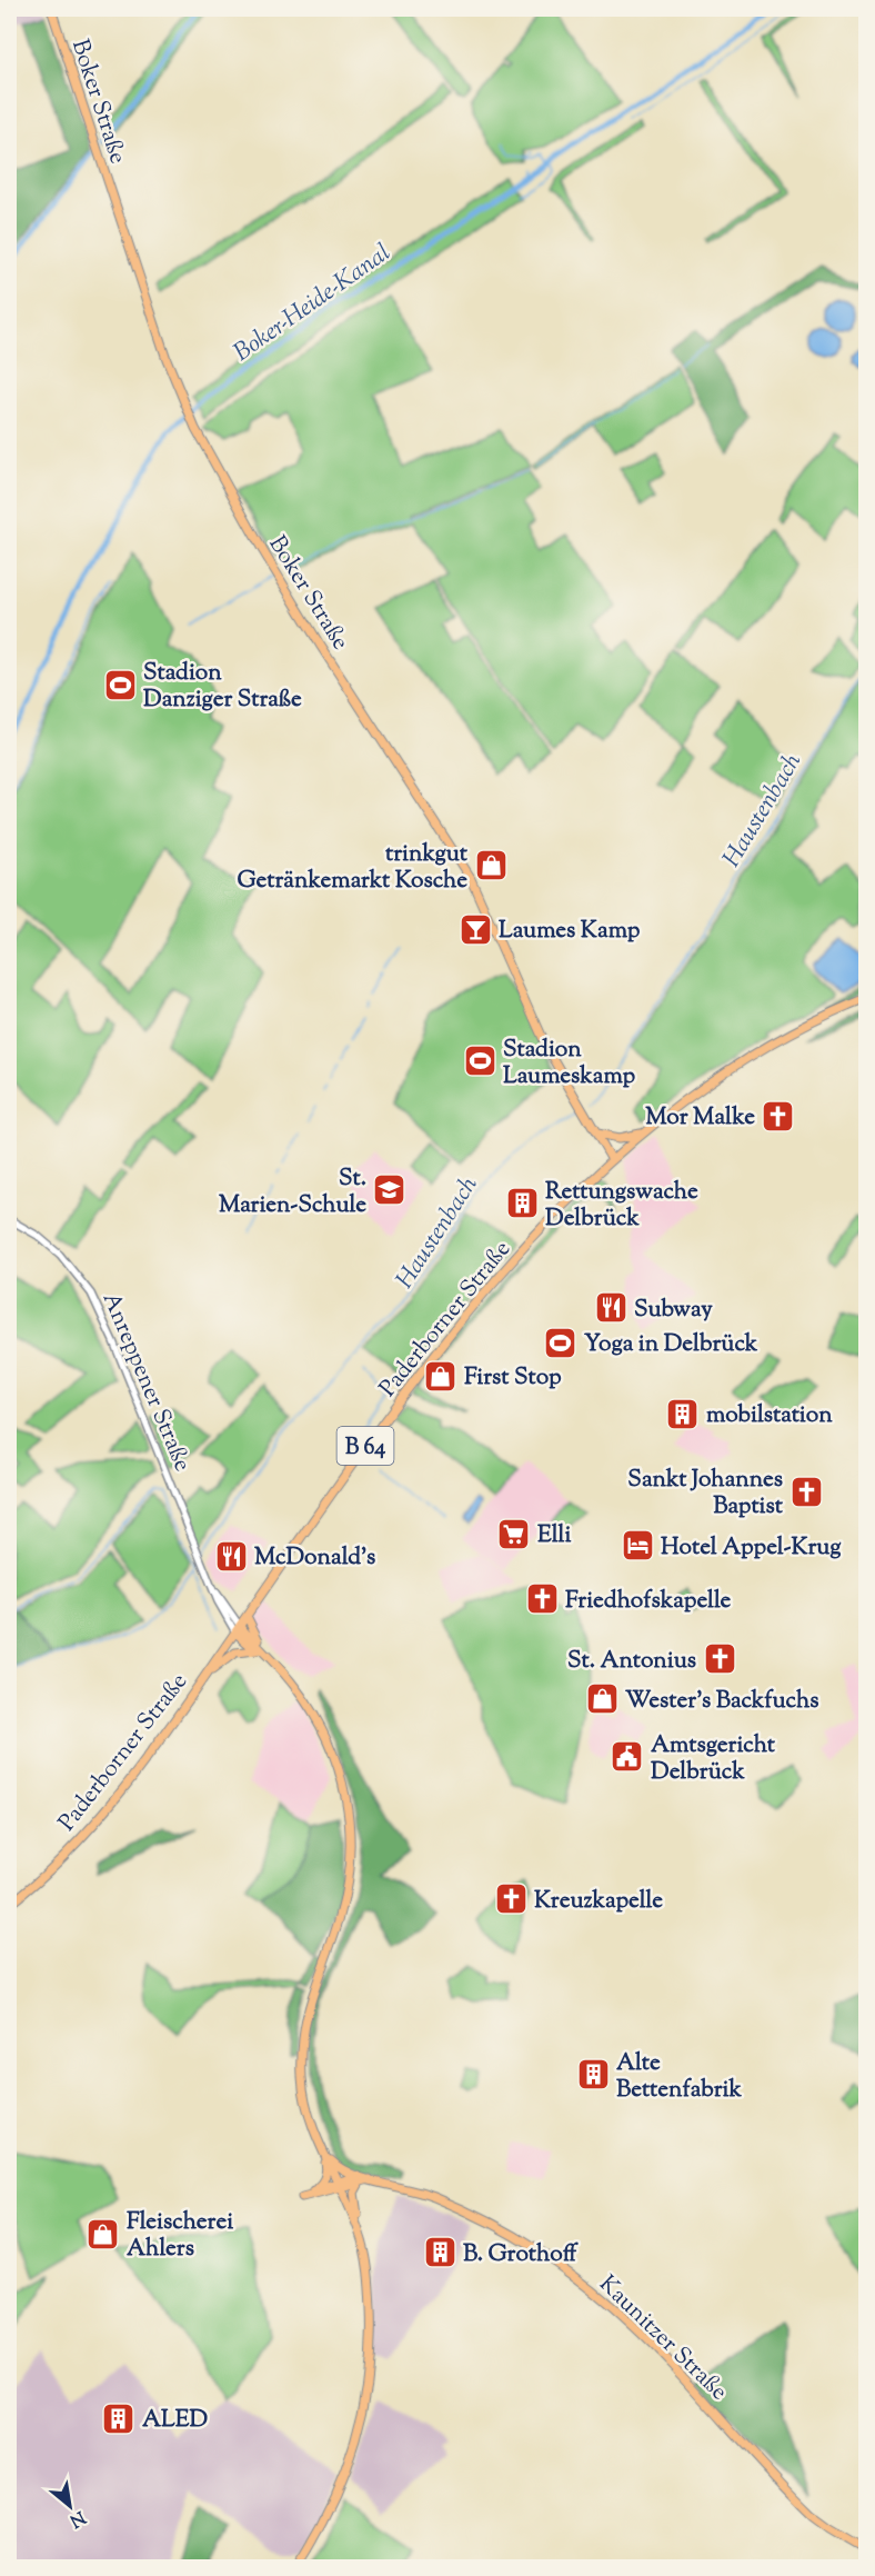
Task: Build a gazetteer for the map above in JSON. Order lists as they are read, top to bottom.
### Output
{
  "streets": {
    "main road": [
      "Boker Straße",
      "Paderborner Straße",
      "B 64",
      "Kaunitzer Straße"
    ],
    "street": ["Anreppener Straße"]
  },
  "crossings": [
    ["Boker Straße", "Paderborner Straße"],
    ["Paderborner Straße", "Anreppener Straße"]
  ],
  "water": ["Boker-Heide-Kanal", "Haustenbach"],
  "places": {
    "sports": ["Stadion Danziger Straße", "Stadion Laumeskamp", "Yoga in Delbrück"],
    "shop": [
      "trinkgut Getränkemarkt Kosche",
      "First Stop",
      "Wester's Backfuchs",
      "Fleischerei Ahlers"
    ],
    "bar": ["Laumes Kamp"],
    "church": [
      "Mor Malke",
      "Sankt Johannes Baptist",
      "Friedhofskapelle",
      "St. Antonius",
      "Kreuzkapelle"
    ],
    "school or university": ["St. Marien-Schule"],
    "building": [
      "Rettungswache Delbrück",
      "mobilstation",
      "Alte Bettenfabrik",
      "B. Grothoff",
      "ALED"
    ],
    "restaurant": ["Subway", "McDonald's"],
    "supermarket": ["Elli"],
    "hotel": ["Hotel Appel-Krug"],
    "public building": ["Amtsgericht Delbrück"]
  },
  "north": "bottom right"
}
